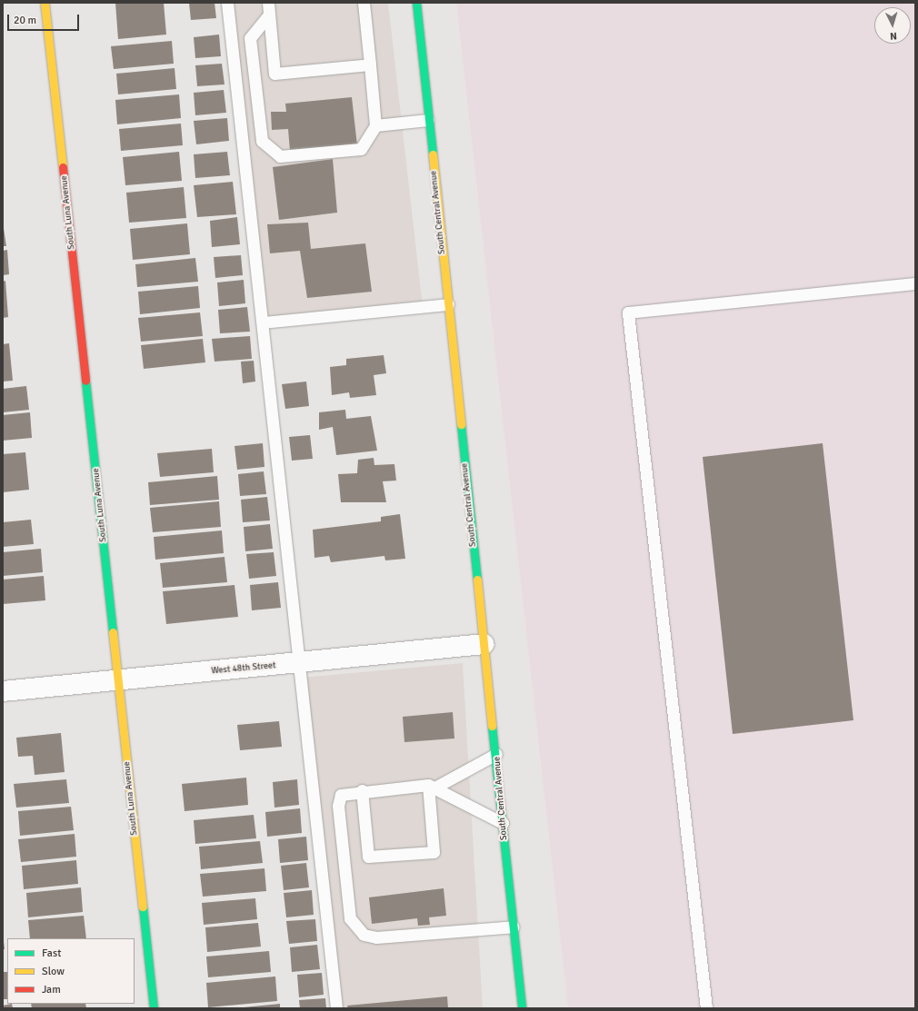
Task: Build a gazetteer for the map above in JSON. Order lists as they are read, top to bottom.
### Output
{
  "streets": {
    "main road": ["South Luna Avenue", "South Central Avenue"],
    "street": ["West 48th Street"]
  },
  "crossings": [
    ["South Luna Avenue", "West 48th Street"],
    ["South Central Avenue", "West 48th Street"]
  ],
  "legend": ["Fast", "Slow", "Jam"],
  "scale_bar": "20 m",
  "north": "bottom"
}
